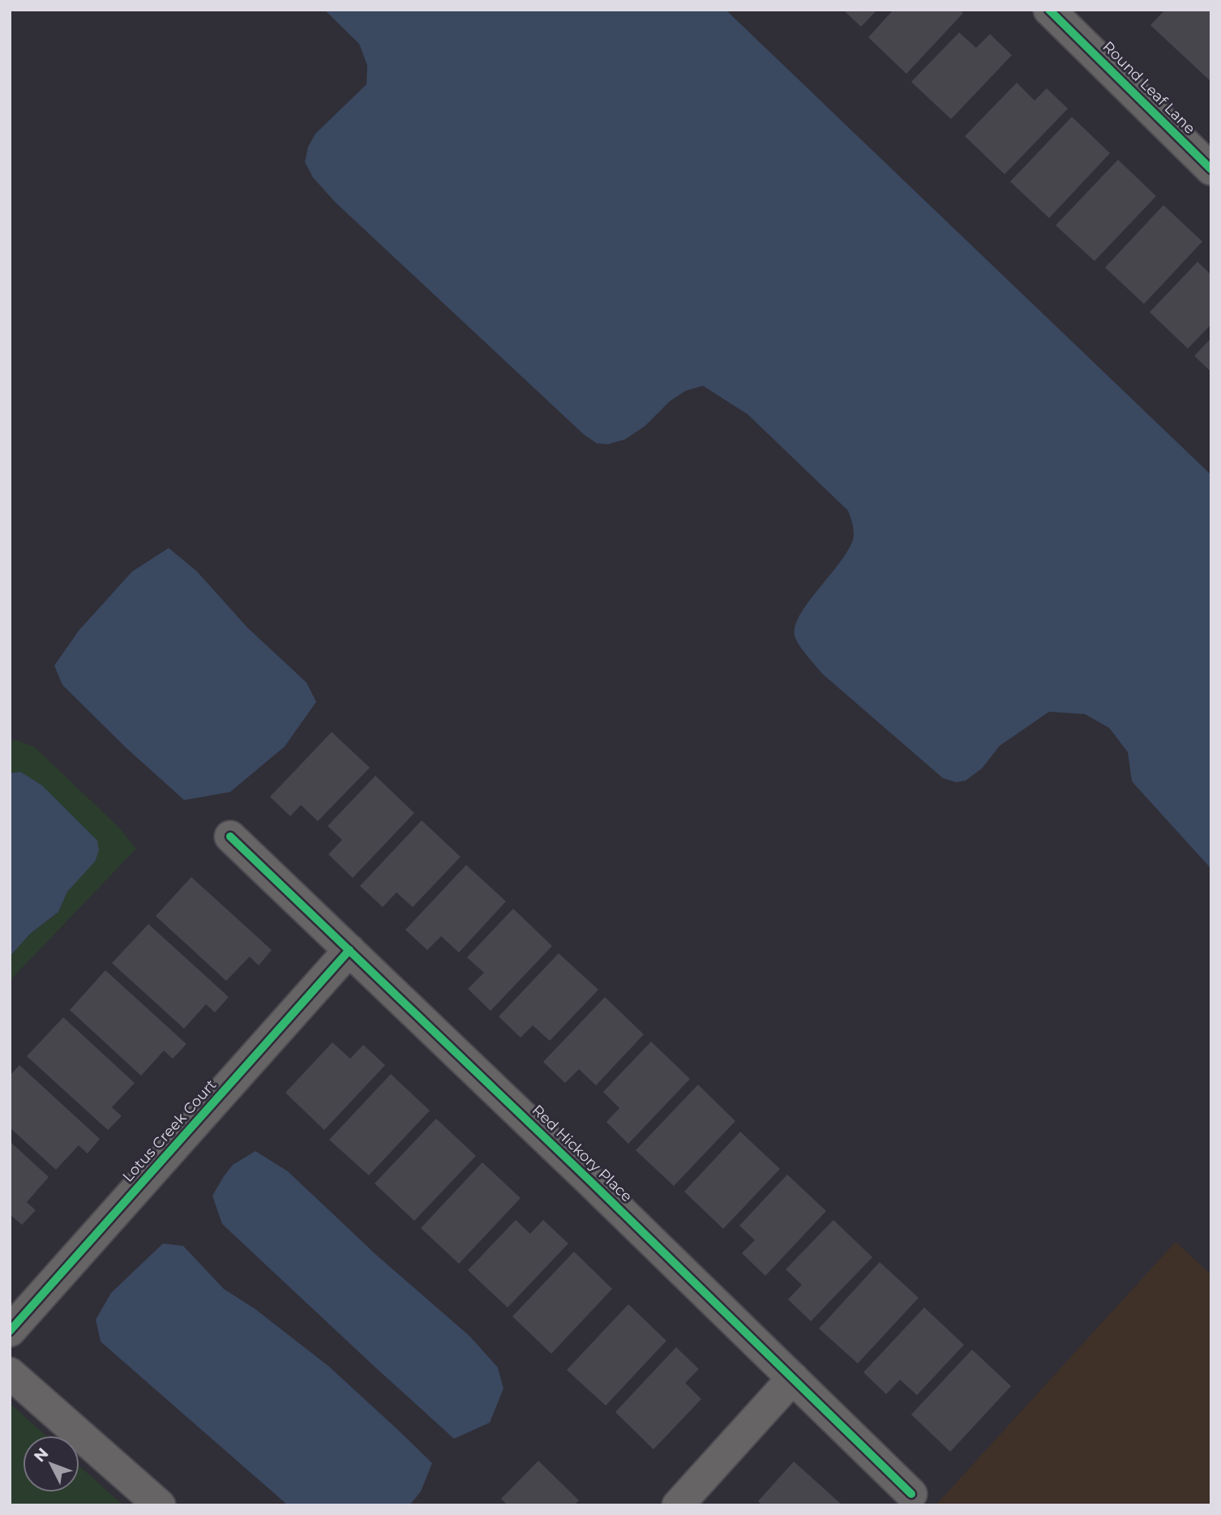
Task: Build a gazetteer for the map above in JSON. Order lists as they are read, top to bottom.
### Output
{
  "streets": {
    "street": ["Round Leaf Lane", "Lotus Creek Court", "Red Hickory Place"]
  },
  "crossings": [
    ["Lotus Creek Court", "Red Hickory Place"]
  ],
  "north": "top left"
}
